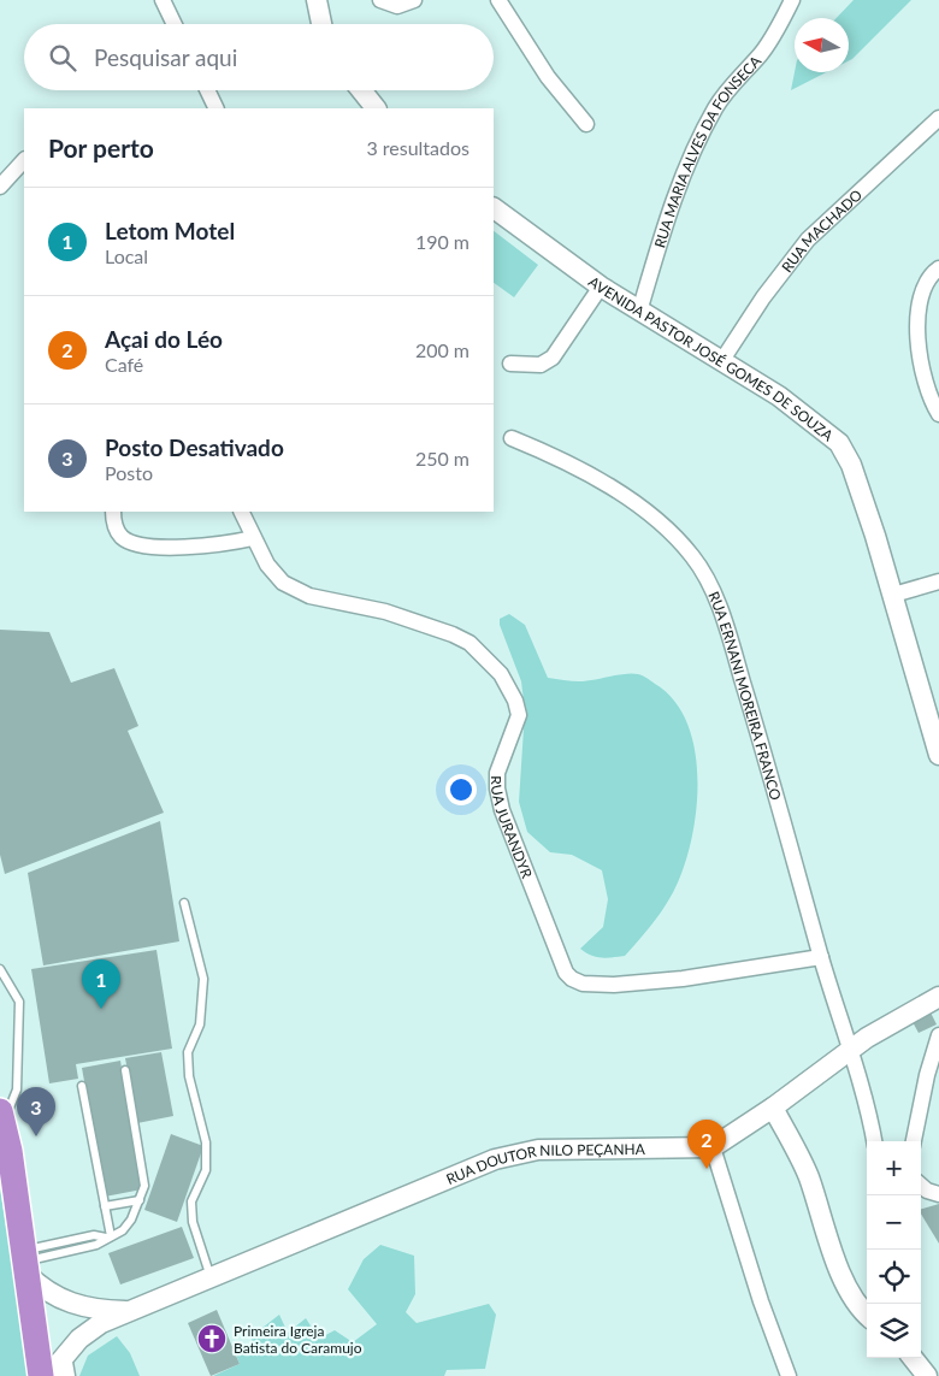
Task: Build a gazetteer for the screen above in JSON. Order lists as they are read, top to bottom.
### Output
{
  "streets": {
    "street": [
      "RUA MARIA ALVES DA FONSECA",
      "RUA MACHADO",
      "AVENIDA PASTOR JOSÉ GOMES DE SOUZA",
      "RUA ERNANI MOREIRA FRANCO",
      "RUA JURANDYR",
      "RUA DOUTOR NILO PEÇANHA"
    ]
  },
  "crossings": [
    ["RUA MARIA ALVES DA FONSECA", "AVENIDA PASTOR JOSÉ GOMES DE SOUZA"],
    ["RUA MACHADO", "AVENIDA PASTOR JOSÉ GOMES DE SOUZA"],
    ["RUA ERNANI MOREIRA FRANCO", "RUA JURANDYR"]
  ],
  "places": {
    "church": ["Primeira Igreja Batista do Caramujo"]
  },
  "north": "left",
  "page": {
    "search": "Pesquisar aqui",
    "heading": ["Por perto", "3 resultados"],
    "list": [
      {
        "mark": "1",
        "name": "Letom Motel",
        "note": "Local",
        "value": "190 m"
      },
      {
        "mark": "2",
        "name": "Açai do Léo",
        "note": "Café",
        "value": "200 m"
      },
      {
        "mark": "3",
        "name": "Posto Desativado",
        "note": "Posto",
        "value": "250 m"
      }
    ],
    "pins": ["1", "3", "2"],
    "map_buttons": ["+", "−"]
  }
}
